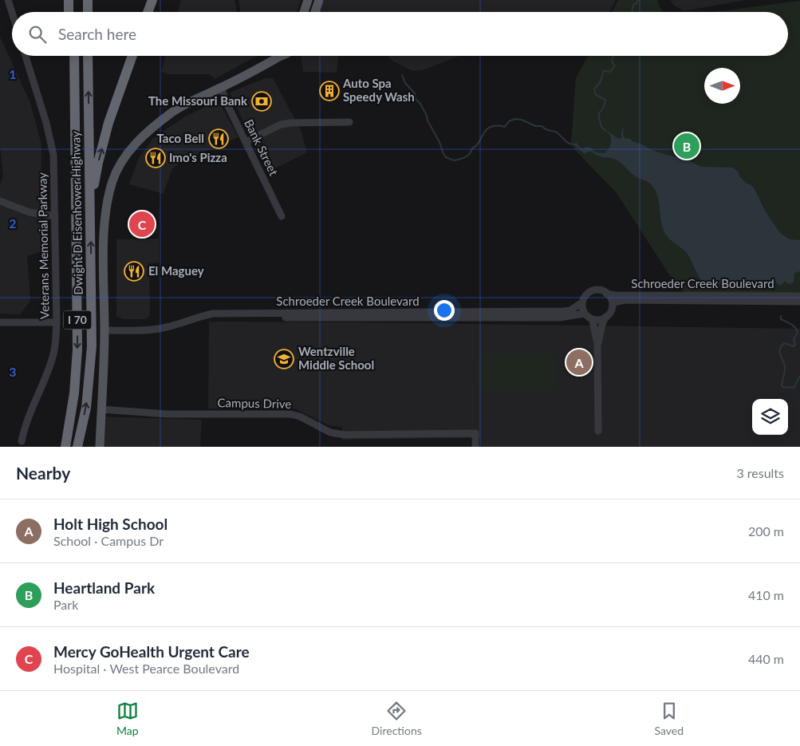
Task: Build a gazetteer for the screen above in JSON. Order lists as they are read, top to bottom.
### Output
{
  "streets": {
    "highway": ["Dwight D Eisenhower Highway", "I 70"],
    "street": [
      "Bank Street",
      "Veterans Memorial Parkway",
      "Schroeder Creek Boulevard",
      "Campus Drive"
    ]
  },
  "places": {
    "building": ["Auto Spa Speedy Wash"],
    "bank": ["The Missouri Bank"],
    "restaurant": ["Taco Bell", "Imo's Pizza", "El Maguey"],
    "school or university": ["Wentzville Middle School"]
  },
  "north": "right",
  "page": {
    "search": "Search here",
    "pins": ["B", "C", "A"],
    "heading": ["Nearby", "3 results"],
    "list": [
      {
        "mark": "A",
        "name": "Holt High School",
        "note": "School · Campus Dr",
        "value": "200 m"
      },
      {
        "mark": "B",
        "name": "Heartland Park",
        "note": "Park",
        "value": "410 m"
      },
      {
        "mark": "C",
        "name": "Mercy GoHealth Urgent Care",
        "note": "Hospital · West Pearce Boulevard",
        "value": "440 m"
      }
    ],
    "nav": ["Map", "Directions", "Saved"]
  },
  "grid": {
    "rows": ["1", "2", "3"]
  }
}
